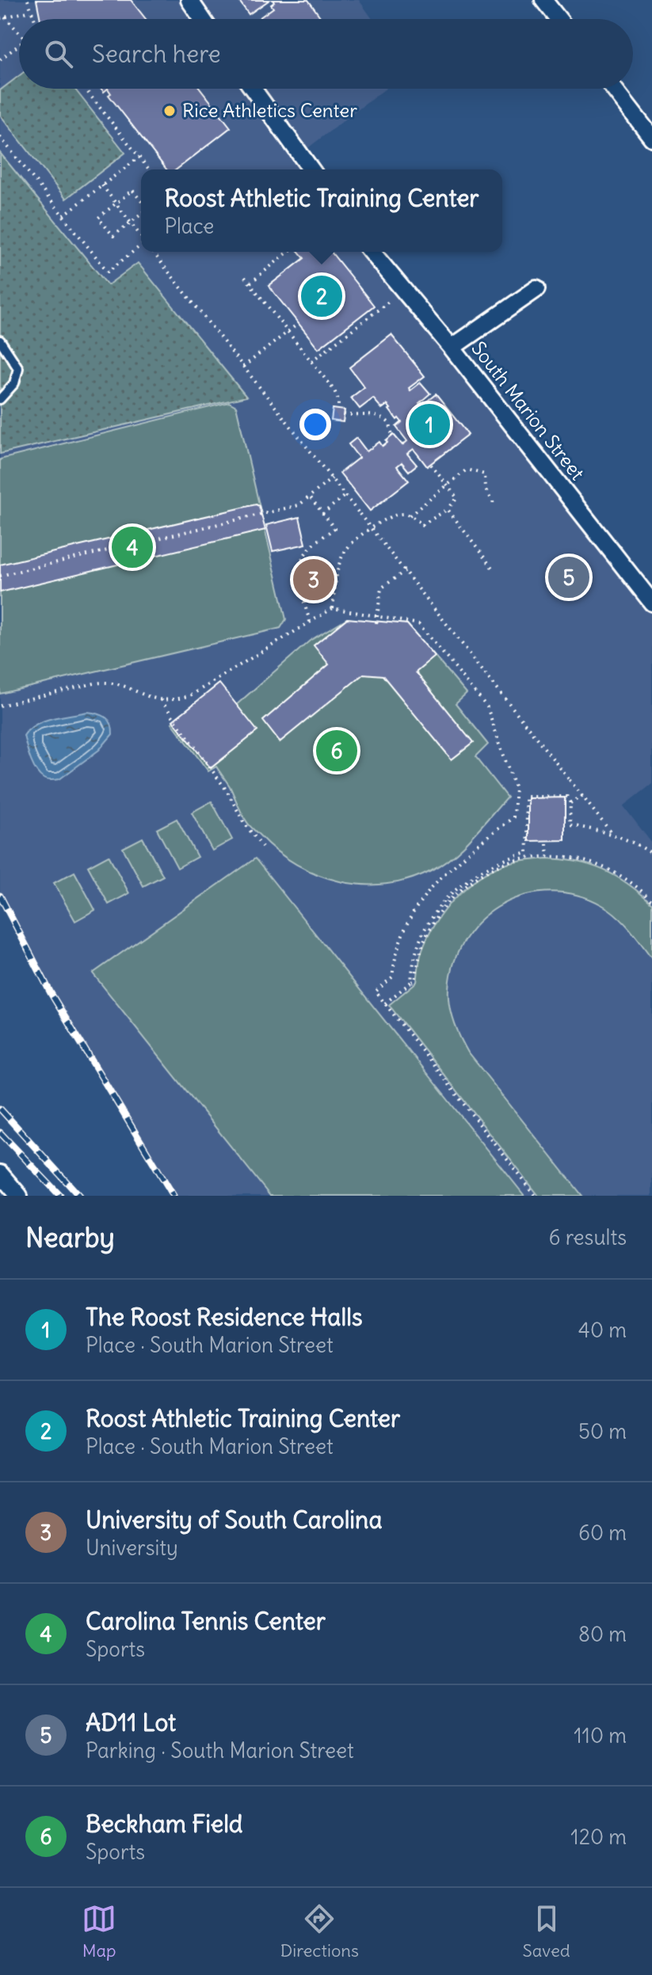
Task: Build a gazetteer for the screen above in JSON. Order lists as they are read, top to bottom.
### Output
{
  "streets": {
    "street": ["South Marion Street"]
  },
  "places": ["Rice Athletics Center"],
  "page": {
    "search": "Search here",
    "popup": ["Roost Athletic Training Center", "Place"],
    "pins": [
      "2",
      "1",
      "4",
      "5",
      "3",
      "6"
    ],
    "heading": ["Nearby", "6 results"],
    "list": [
      {
        "mark": "1",
        "name": "The Roost Residence Halls",
        "note": "Place · South Marion Street",
        "value": "40 m"
      },
      {
        "mark": "2",
        "name": "Roost Athletic Training Center",
        "note": "Place · South Marion Street",
        "value": "50 m"
      },
      {
        "mark": "3",
        "name": "University of South Carolina",
        "note": "University",
        "value": "60 m"
      },
      {
        "mark": "4",
        "name": "Carolina Tennis Center",
        "note": "Sports",
        "value": "80 m"
      },
      {
        "mark": "5",
        "name": "AD11 Lot",
        "note": "Parking · South Marion Street",
        "value": "110 m"
      },
      {
        "mark": "6",
        "name": "Beckham Field",
        "note": "Sports",
        "value": "120 m"
      }
    ],
    "nav": ["Map", "Directions", "Saved"]
  }
}
